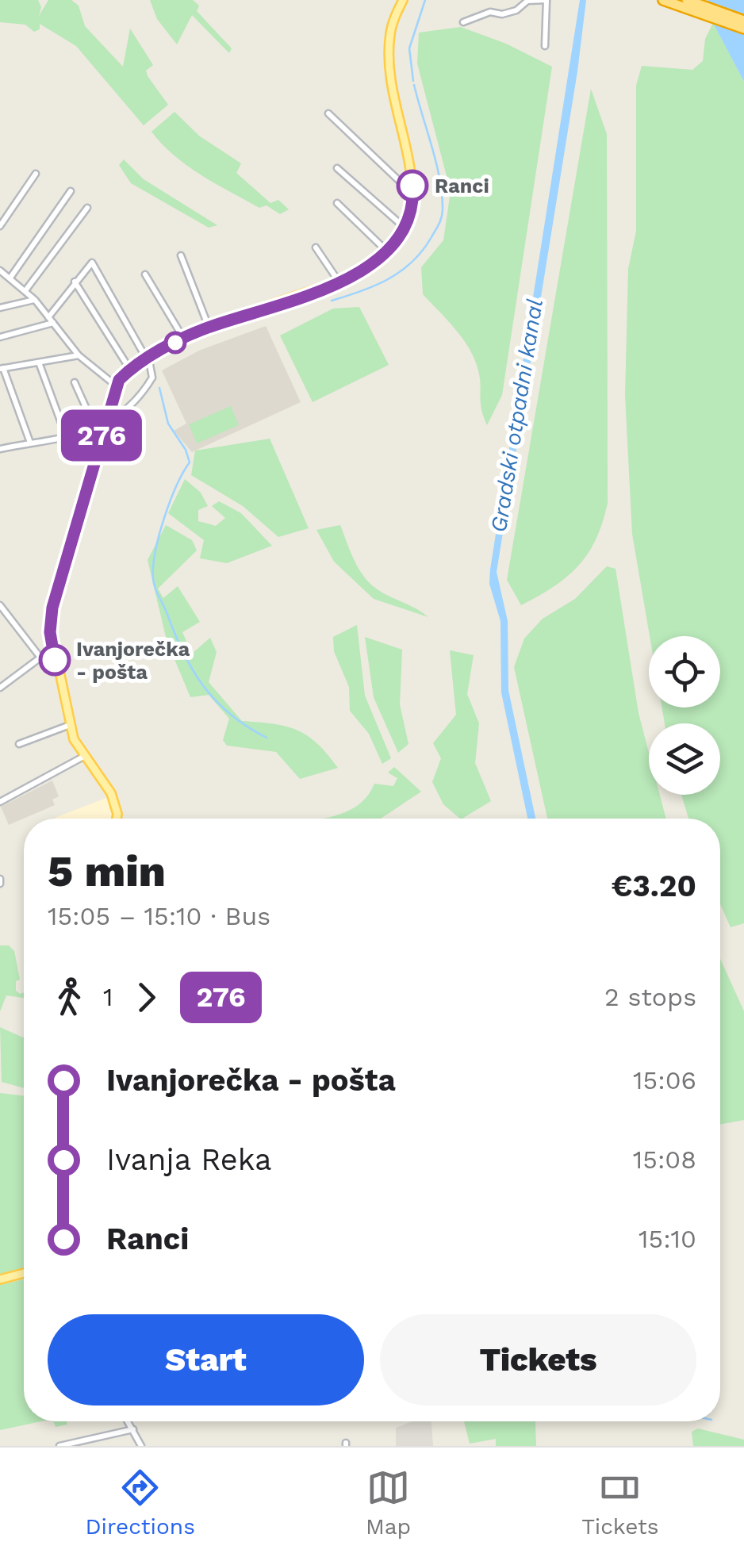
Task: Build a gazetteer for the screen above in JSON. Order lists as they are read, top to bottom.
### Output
{
  "water": ["Gradski otpadni kanal"],
  "places": ["Ranci", "Ivanjorečka - pošta"],
  "lines": ["bus line 276"],
  "page": {
    "on_map": "276",
    "heading": ["5 min", "15:05 – 15:10 · Bus", "€3.20"],
    "legs": ["1", "276", "2 stops"],
    "list": [
      {
        "name": "Ivanjorečka - pošta",
        "value": "15:06"
      },
      {
        "name": "Ivanja Reka",
        "value": "15:08"
      },
      {
        "name": "Ranci",
        "value": "15:10"
      }
    ],
    "buttons": ["Start", "Tickets"],
    "tabs": ["Directions", "Map", "Tickets"]
  }
}
